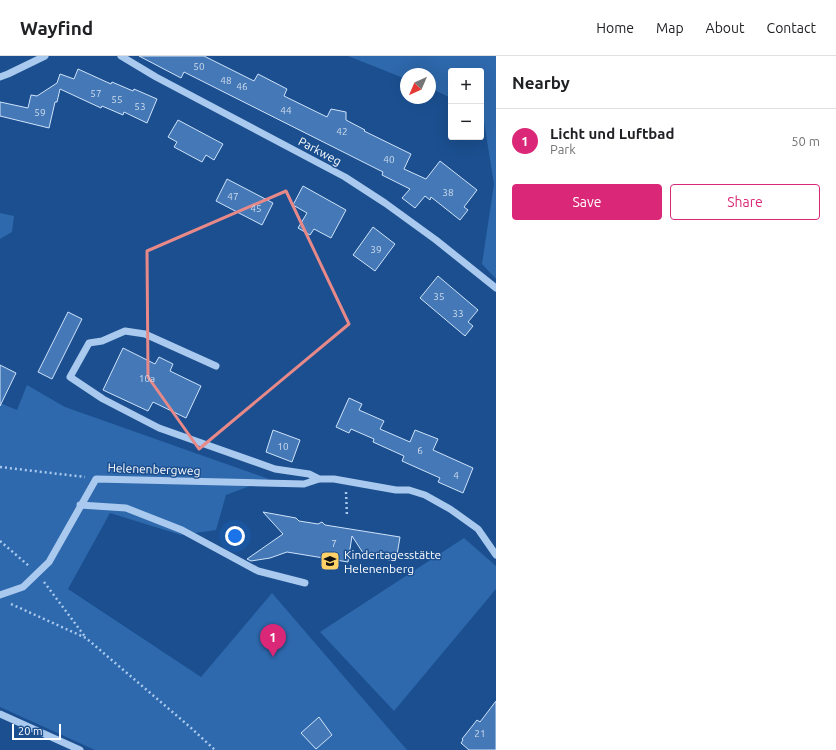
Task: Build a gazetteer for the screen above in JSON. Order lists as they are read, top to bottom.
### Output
{
  "streets": {
    "street": ["Parkweg", "Helenenbergweg"]
  },
  "places": {
    "school or university": ["Kindertagesstätte Helenenberg"]
  },
  "house_numbers": [
    "50",
    "48",
    "46",
    "57",
    "55",
    "53",
    "44",
    "59",
    "42",
    "40",
    "38",
    "47",
    "45",
    "39",
    "35",
    "33",
    "10a",
    "10",
    "6",
    "4",
    "7",
    "21"
  ],
  "scale_bar": "20 m",
  "north": "bottom left",
  "page": {
    "header": "Wayfind",
    "nav": [
      "Home",
      "Map",
      "About",
      "Contact"
    ],
    "heading": "Nearby",
    "map_buttons": ["+", "−"],
    "list": [
      {
        "mark": "1",
        "name": "Licht und Luftbad",
        "note": "Park",
        "value": "50 m"
      }
    ],
    "buttons": ["Save", "Share"],
    "pins": "1",
    "scale": "20 m"
  }
}
